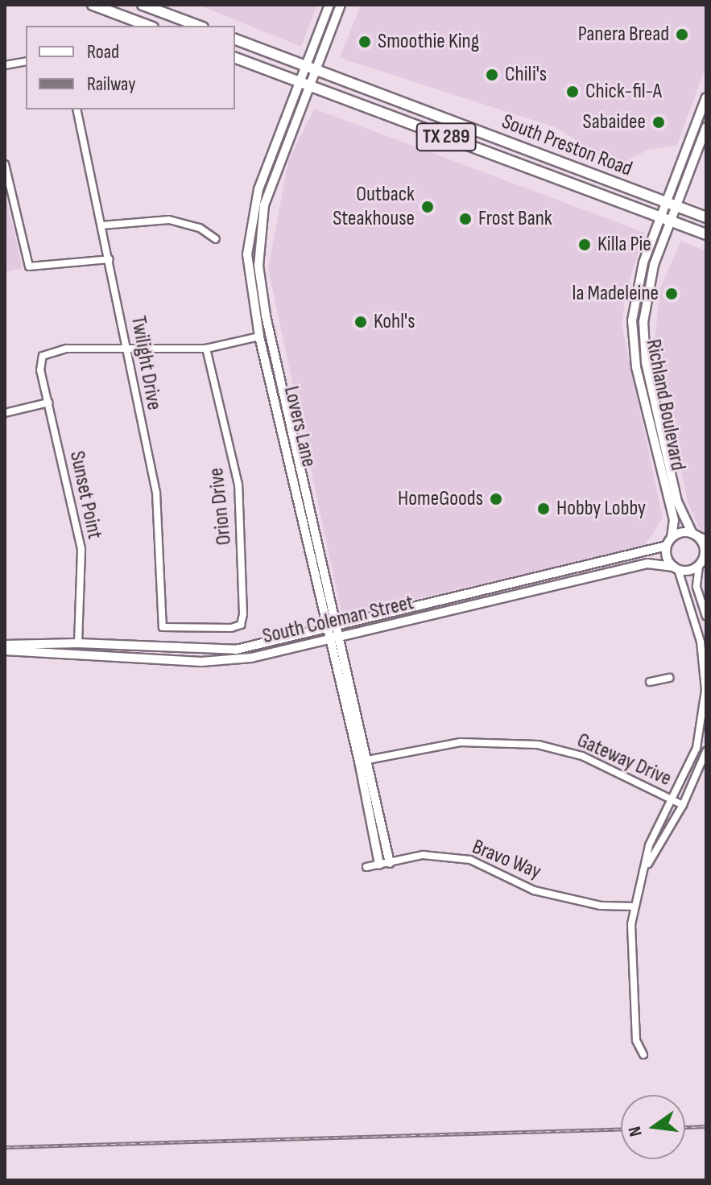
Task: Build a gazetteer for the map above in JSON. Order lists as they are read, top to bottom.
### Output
{
  "streets": {
    "main road": ["TX 289", "South Preston Road"],
    "street": [
      "Twilight Drive",
      "Richland Boulevard",
      "Lovers Lane",
      "Sunset Point",
      "Orion Drive",
      "South Coleman Street",
      "Gateway Drive",
      "Bravo Way"
    ]
  },
  "crossings": [
    ["South Preston Road", "Richland Boulevard"],
    ["South Preston Road", "Lovers Lane"],
    ["Twilight Drive", "Sunset Point"],
    ["Twilight Drive", "Orion Drive"],
    ["Richland Boulevard", "South Coleman Street"],
    ["Lovers Lane", "South Coleman Street"],
    ["Lovers Lane", "Gateway Drive"],
    ["Lovers Lane", "Bravo Way"],
    ["Sunset Point", "South Coleman Street"]
  ],
  "places": [
    "Panera Bread",
    "Smoothie King",
    "Chili's",
    "Chick-fil-A",
    "Sabaidee",
    "Outback Steakhouse",
    "Frost Bank",
    "Killa Pie",
    "la Madeleine",
    "Kohl's",
    "HomeGoods",
    "Hobby Lobby"
  ],
  "legend": ["Road", "Railway"],
  "north": "left"
}
